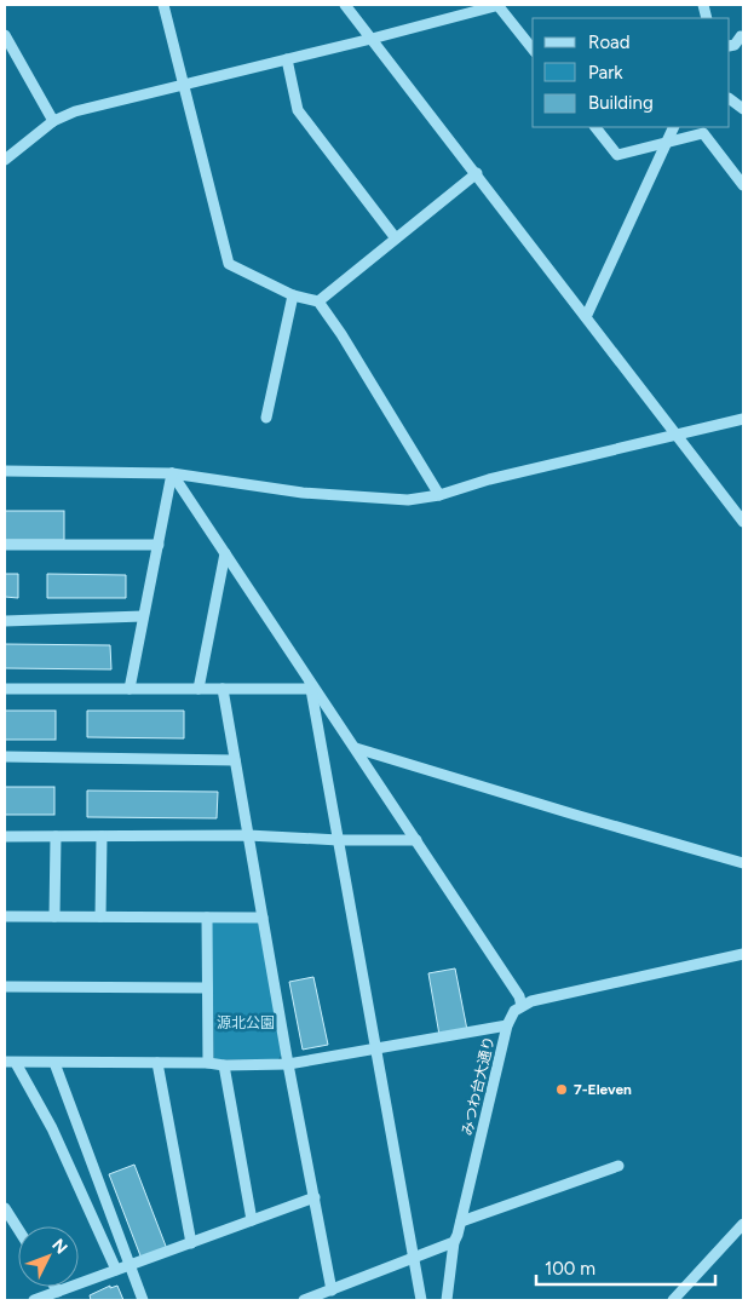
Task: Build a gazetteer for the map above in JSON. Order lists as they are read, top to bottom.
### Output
{
  "streets": {
    "street": ["みつわ台大通り"]
  },
  "parks": ["源北公園"],
  "places": ["7-Eleven"],
  "legend": ["Road", "Park", "Building"],
  "scale_bar": "100 m",
  "north": "top right"
}
